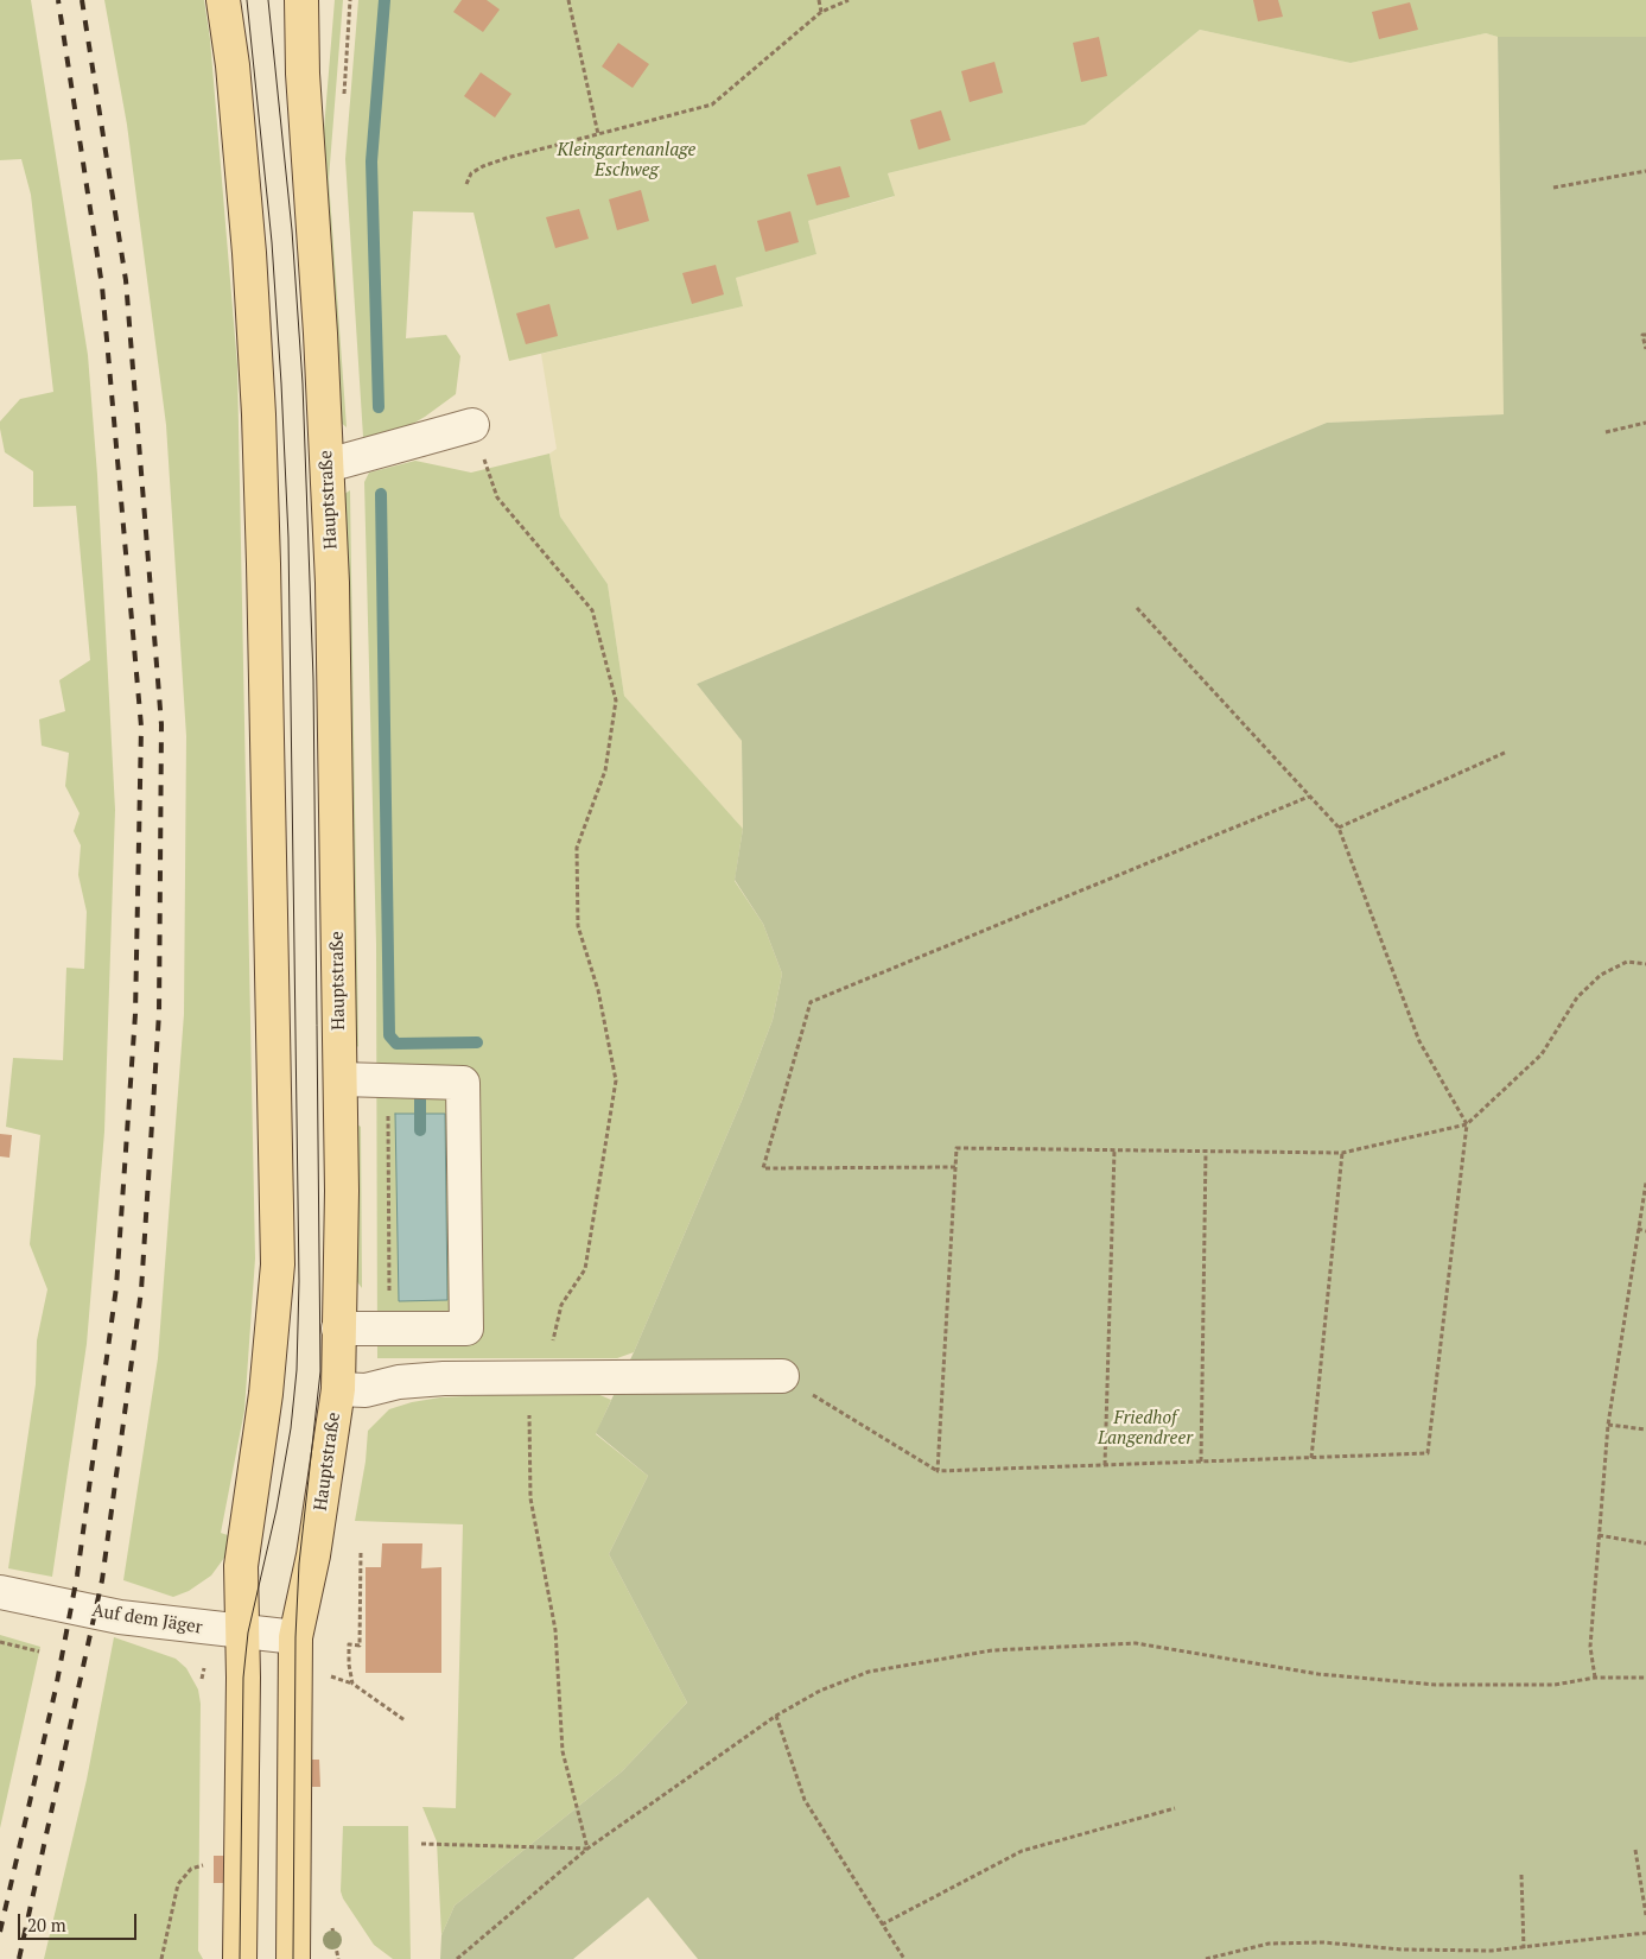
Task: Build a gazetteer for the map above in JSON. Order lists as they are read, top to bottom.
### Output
{
  "streets": {
    "main road": ["Hauptstraße"],
    "street": ["Auf dem Jäger"]
  },
  "crossings": [
    ["Hauptstraße", "Auf dem Jäger"]
  ],
  "parks": ["Kleingartenanlage Eschweg", "Friedhof Langendreer"],
  "scale_bar": "20 m"
}
